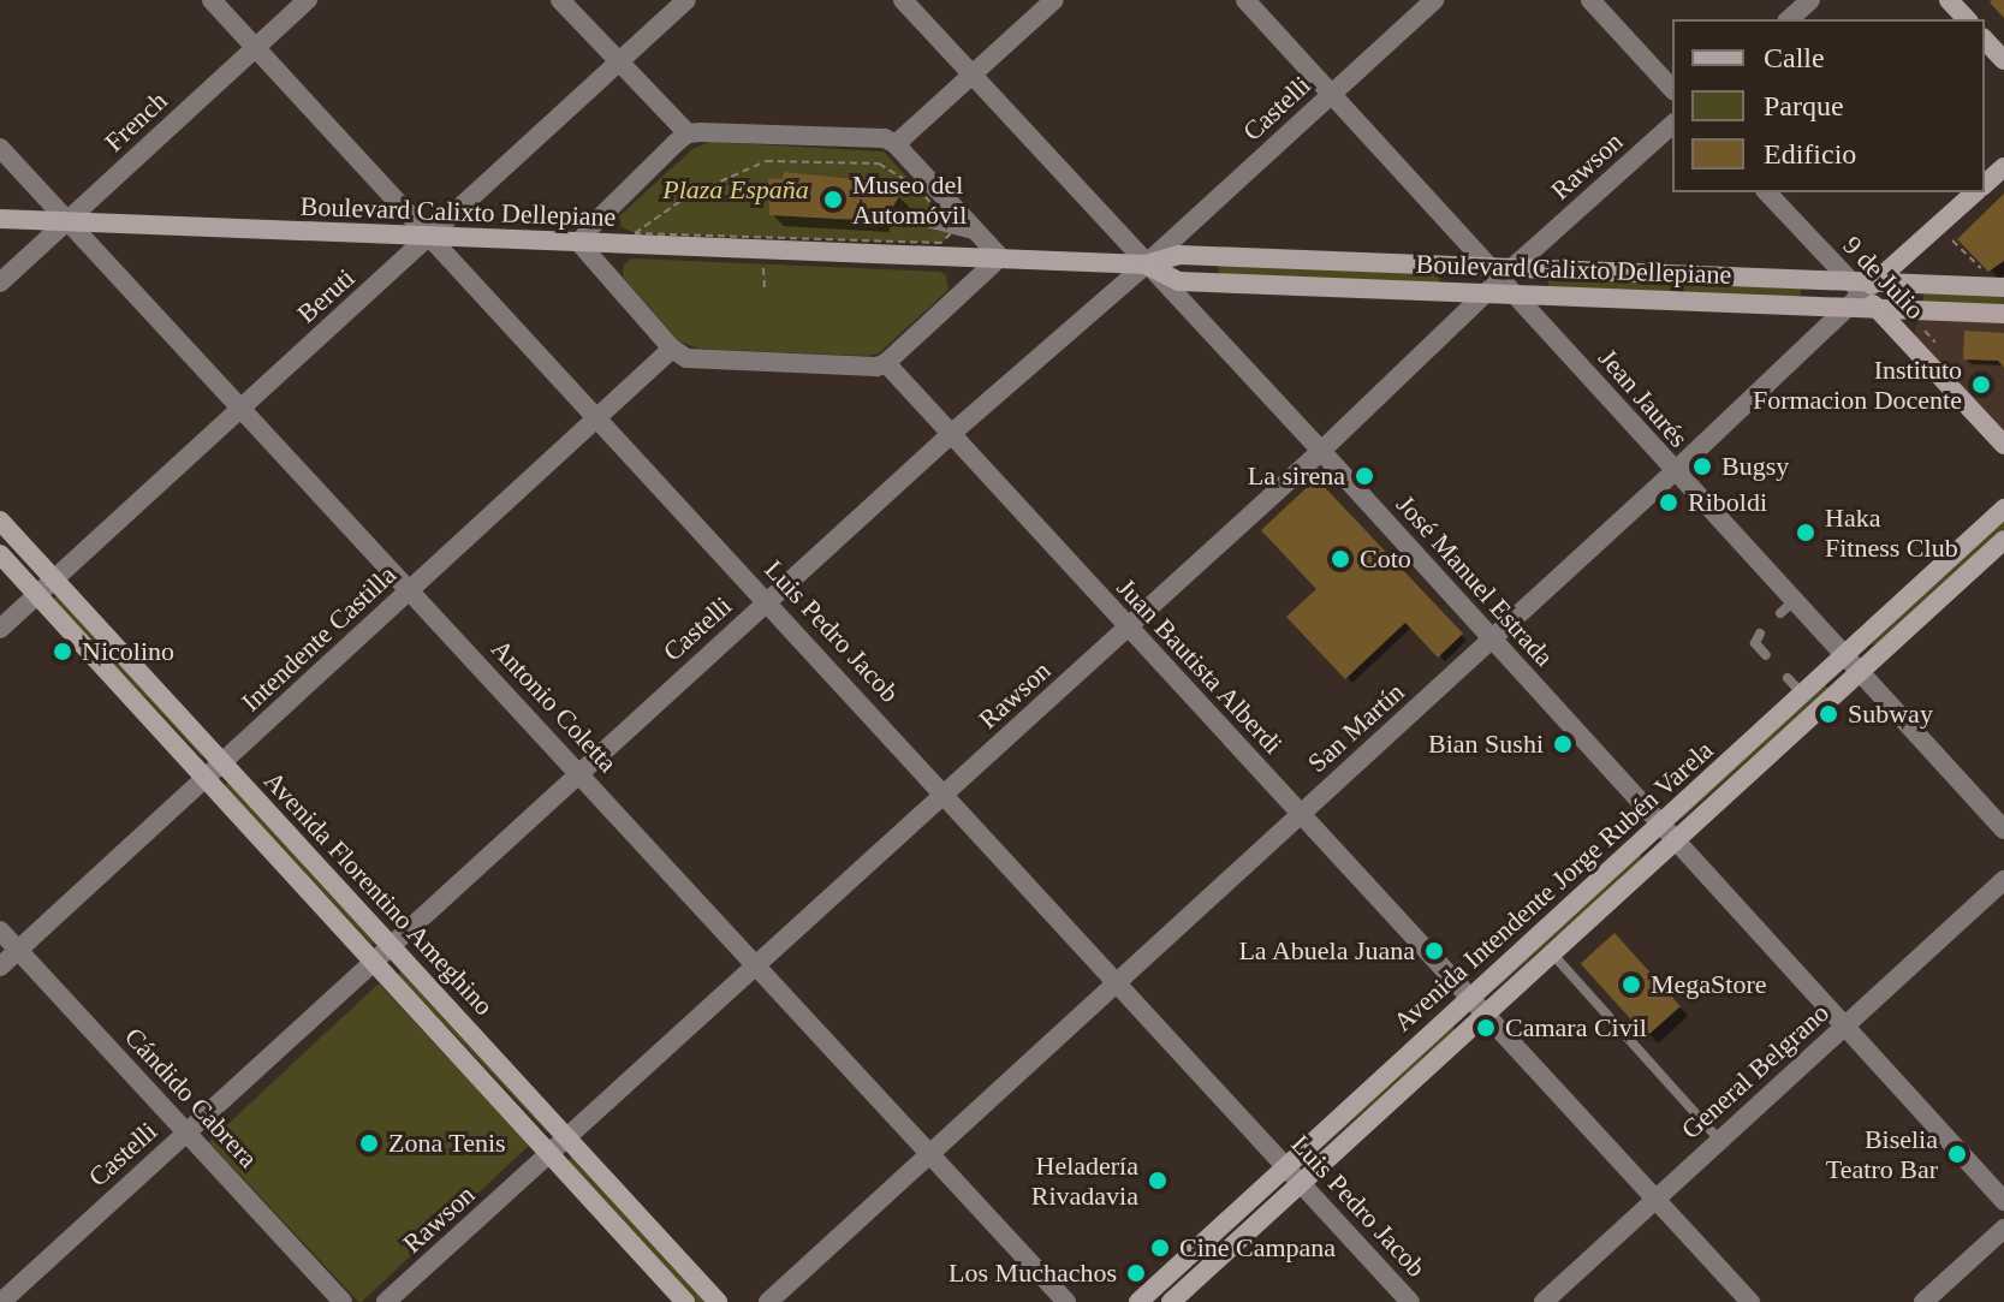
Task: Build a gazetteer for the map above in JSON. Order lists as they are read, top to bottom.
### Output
{
  "streets": {
    "main road": [
      "Boulevard Calixto Dellepiane",
      "9 de Julio",
      "San Martín",
      "Avenida Intendente Jorge Rubén Varela",
      "Avenida Florentino Ameghino"
    ],
    "street": [
      "Castelli",
      "French",
      "Rawson",
      "Beruti",
      "Jean Jaurés",
      "José Manuel Estrada",
      "Luis Pedro Jacob",
      "Intendente Castilla",
      "Juan Bautista Alberdi",
      "Antonio Coletta",
      "General Belgrano",
      "Cándido Cabrera"
    ]
  },
  "crossings": [
    ["Castelli", "Boulevard Calixto Dellepiane"],
    ["Castelli", "Jean Jaurés"],
    ["Castelli", "José Manuel Estrada"],
    ["Castelli", "Luis Pedro Jacob"],
    ["Castelli", "Juan Bautista Alberdi"],
    ["Castelli", "Antonio Coletta"],
    ["Castelli", "Avenida Florentino Ameghino"],
    ["Castelli", "Cándido Cabrera"],
    ["French", "Boulevard Calixto Dellepiane"],
    ["French", "Luis Pedro Jacob"],
    ["French", "Antonio Coletta"],
    ["Rawson", "Boulevard Calixto Dellepiane"],
    ["Rawson", "Jean Jaurés"],
    ["Rawson", "José Manuel Estrada"],
    ["Rawson", "Luis Pedro Jacob"],
    ["Rawson", "Juan Bautista Alberdi"],
    ["Rawson", "Antonio Coletta"],
    ["Rawson", "Avenida Florentino Ameghino"],
    ["Boulevard Calixto Dellepiane", "9 de Julio"],
    ["Boulevard Calixto Dellepiane", "Beruti"],
    ["Boulevard Calixto Dellepiane", "Jean Jaurés"],
    ["Boulevard Calixto Dellepiane", "José Manuel Estrada"],
    ["Boulevard Calixto Dellepiane", "Luis Pedro Jacob"],
    ["Boulevard Calixto Dellepiane", "Antonio Coletta"],
    ["Boulevard Calixto Dellepiane", "San Martín"],
    ["9 de Julio", "San Martín"],
    ["Beruti", "Luis Pedro Jacob"],
    ["Beruti", "Antonio Coletta"],
    ["Beruti", "Avenida Florentino Ameghino"],
    ["Jean Jaurés", "San Martín"],
    ["Jean Jaurés", "Avenida Intendente Jorge Rubén Varela"],
    ["José Manuel Estrada", "San Martín"],
    ["José Manuel Estrada", "Avenida Intendente Jorge Rubén Varela"],
    ["José Manuel Estrada", "General Belgrano"],
    ["Luis Pedro Jacob", "Intendente Castilla"],
    ["Luis Pedro Jacob", "San Martín"],
    ["Luis Pedro Jacob", "Avenida Intendente Jorge Rubén Varela"],
    ["Intendente Castilla", "Antonio Coletta"],
    ["Intendente Castilla", "Avenida Florentino Ameghino"],
    ["Intendente Castilla", "Cándido Cabrera"],
    ["Juan Bautista Alberdi", "San Martín"],
    ["Juan Bautista Alberdi", "Avenida Intendente Jorge Rubén Varela"],
    ["Juan Bautista Alberdi", "General Belgrano"],
    ["Antonio Coletta", "San Martín"]
  ],
  "parks": ["Plaza España"],
  "places": [
    "Museo del Automóvil",
    "Instituto Formacion Docente",
    "Bugsy",
    "La sirena",
    "Riboldi",
    "Haka Fitness Club",
    "Coto",
    "Nicolino",
    "Subway",
    "Bian Sushi",
    "La Abuela Juana",
    "MegaStore",
    "Camara Civil",
    "Zona Tenis",
    "Biselia Teatro Bar",
    "Heladería Rivadavia",
    "Cine Campana",
    "Los Muchachos"
  ],
  "legend": ["Calle", "Parque", "Edificio"]
}
